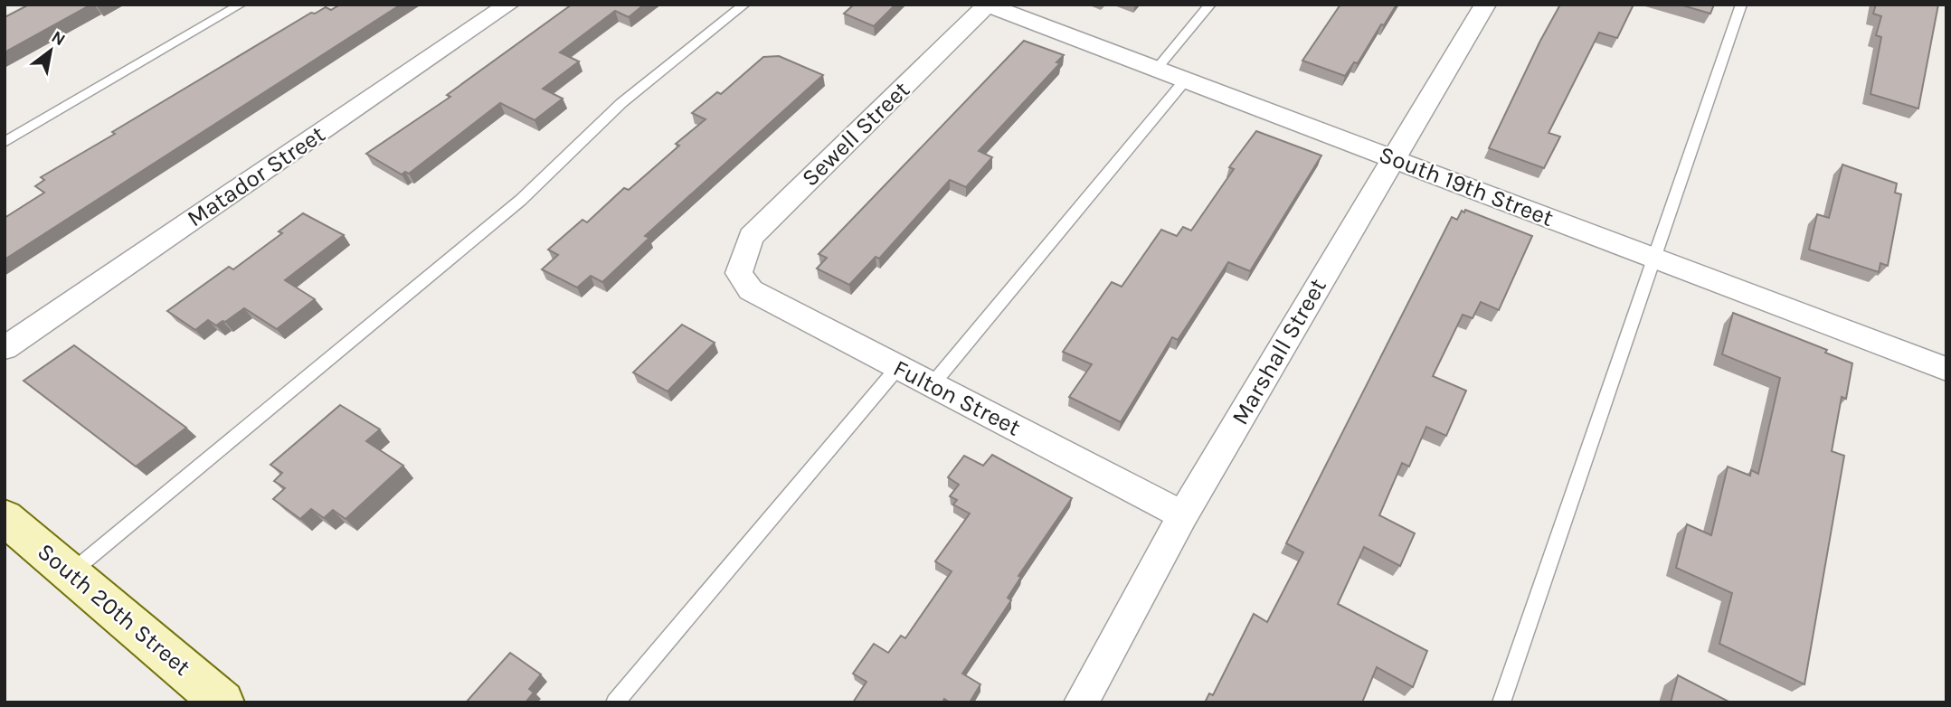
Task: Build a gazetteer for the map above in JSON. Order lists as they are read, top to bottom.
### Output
{
  "streets": {
    "street": [
      "Sewell Street",
      "Matador Street",
      "South 19th Street",
      "Marshall Street",
      "Fulton Street",
      "South 20th Street"
    ]
  },
  "crossings": [
    ["Sewell Street", "South 19th Street"],
    ["Sewell Street", "Fulton Street"],
    ["South 19th Street", "Marshall Street"],
    ["Marshall Street", "Fulton Street"]
  ],
  "north": "top right"
}
